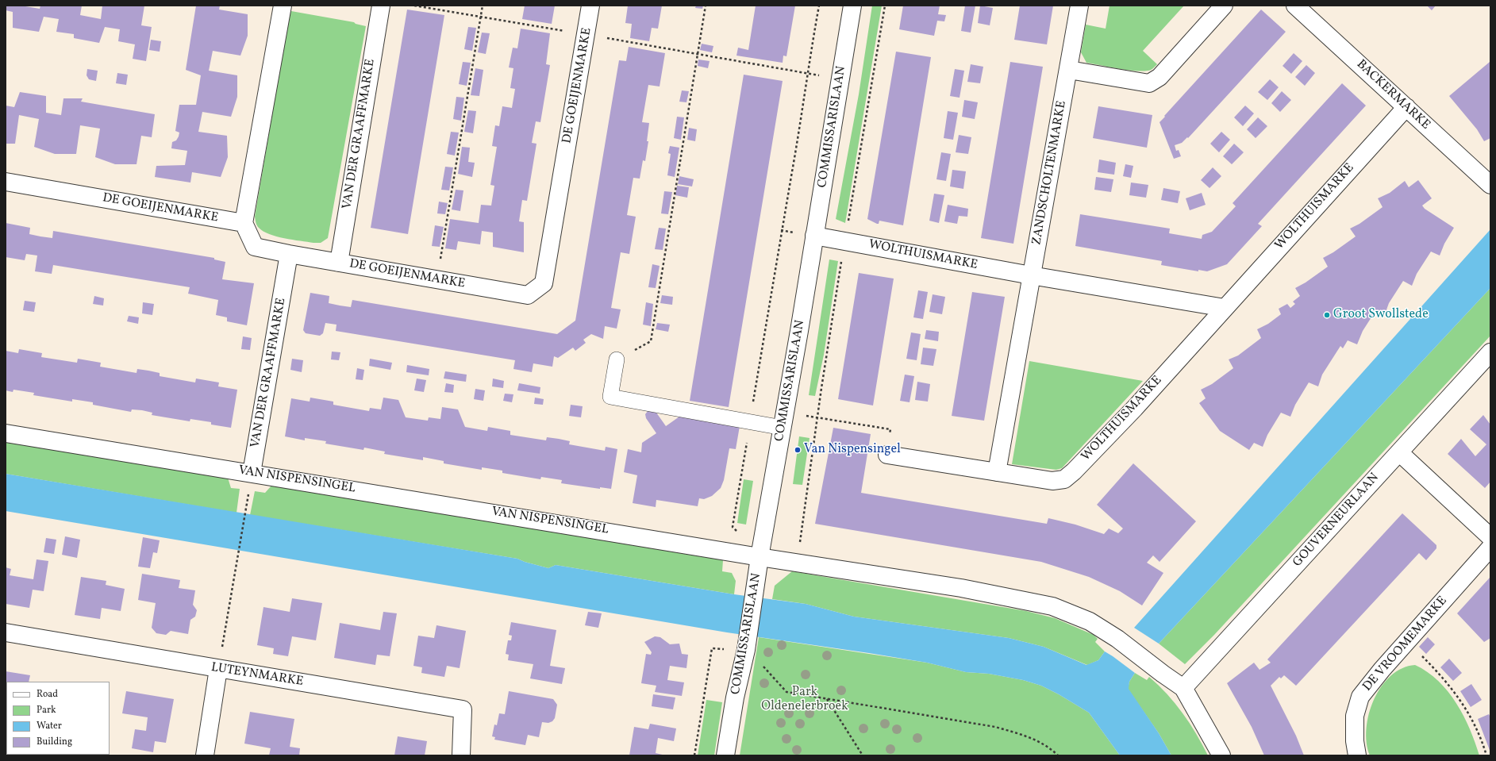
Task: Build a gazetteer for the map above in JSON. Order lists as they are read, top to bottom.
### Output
{
  "streets": {
    "street": [
      "DE GOEIJENMARKE",
      "BACKERMARKE",
      "COMMISSARISLAAN",
      "VAN DER GRAAFFMARKE",
      "ZANDSCHOLTENMARKE",
      "WOLTHUISMARKE",
      "VAN NISPENSINGEL",
      "GOUVERNEURLAAN",
      "DE VROOMEMARKE",
      "LUTEYNMARKE"
    ]
  },
  "crossings": [
    ["DE GOEIJENMARKE", "VAN DER GRAAFFMARKE"],
    ["BACKERMARKE", "WOLTHUISMARKE"],
    ["COMMISSARISLAAN", "WOLTHUISMARKE"],
    ["COMMISSARISLAAN", "VAN NISPENSINGEL"],
    ["VAN DER GRAAFFMARKE", "VAN NISPENSINGEL"],
    ["ZANDSCHOLTENMARKE", "WOLTHUISMARKE"],
    ["VAN NISPENSINGEL", "GOUVERNEURLAAN"]
  ],
  "parks": ["Park Oldenelerbroek"],
  "places": ["Groot Swollstede", "Van Nispensingel"],
  "legend": [
    "Road",
    "Park",
    "Water",
    "Building"
  ]
}
